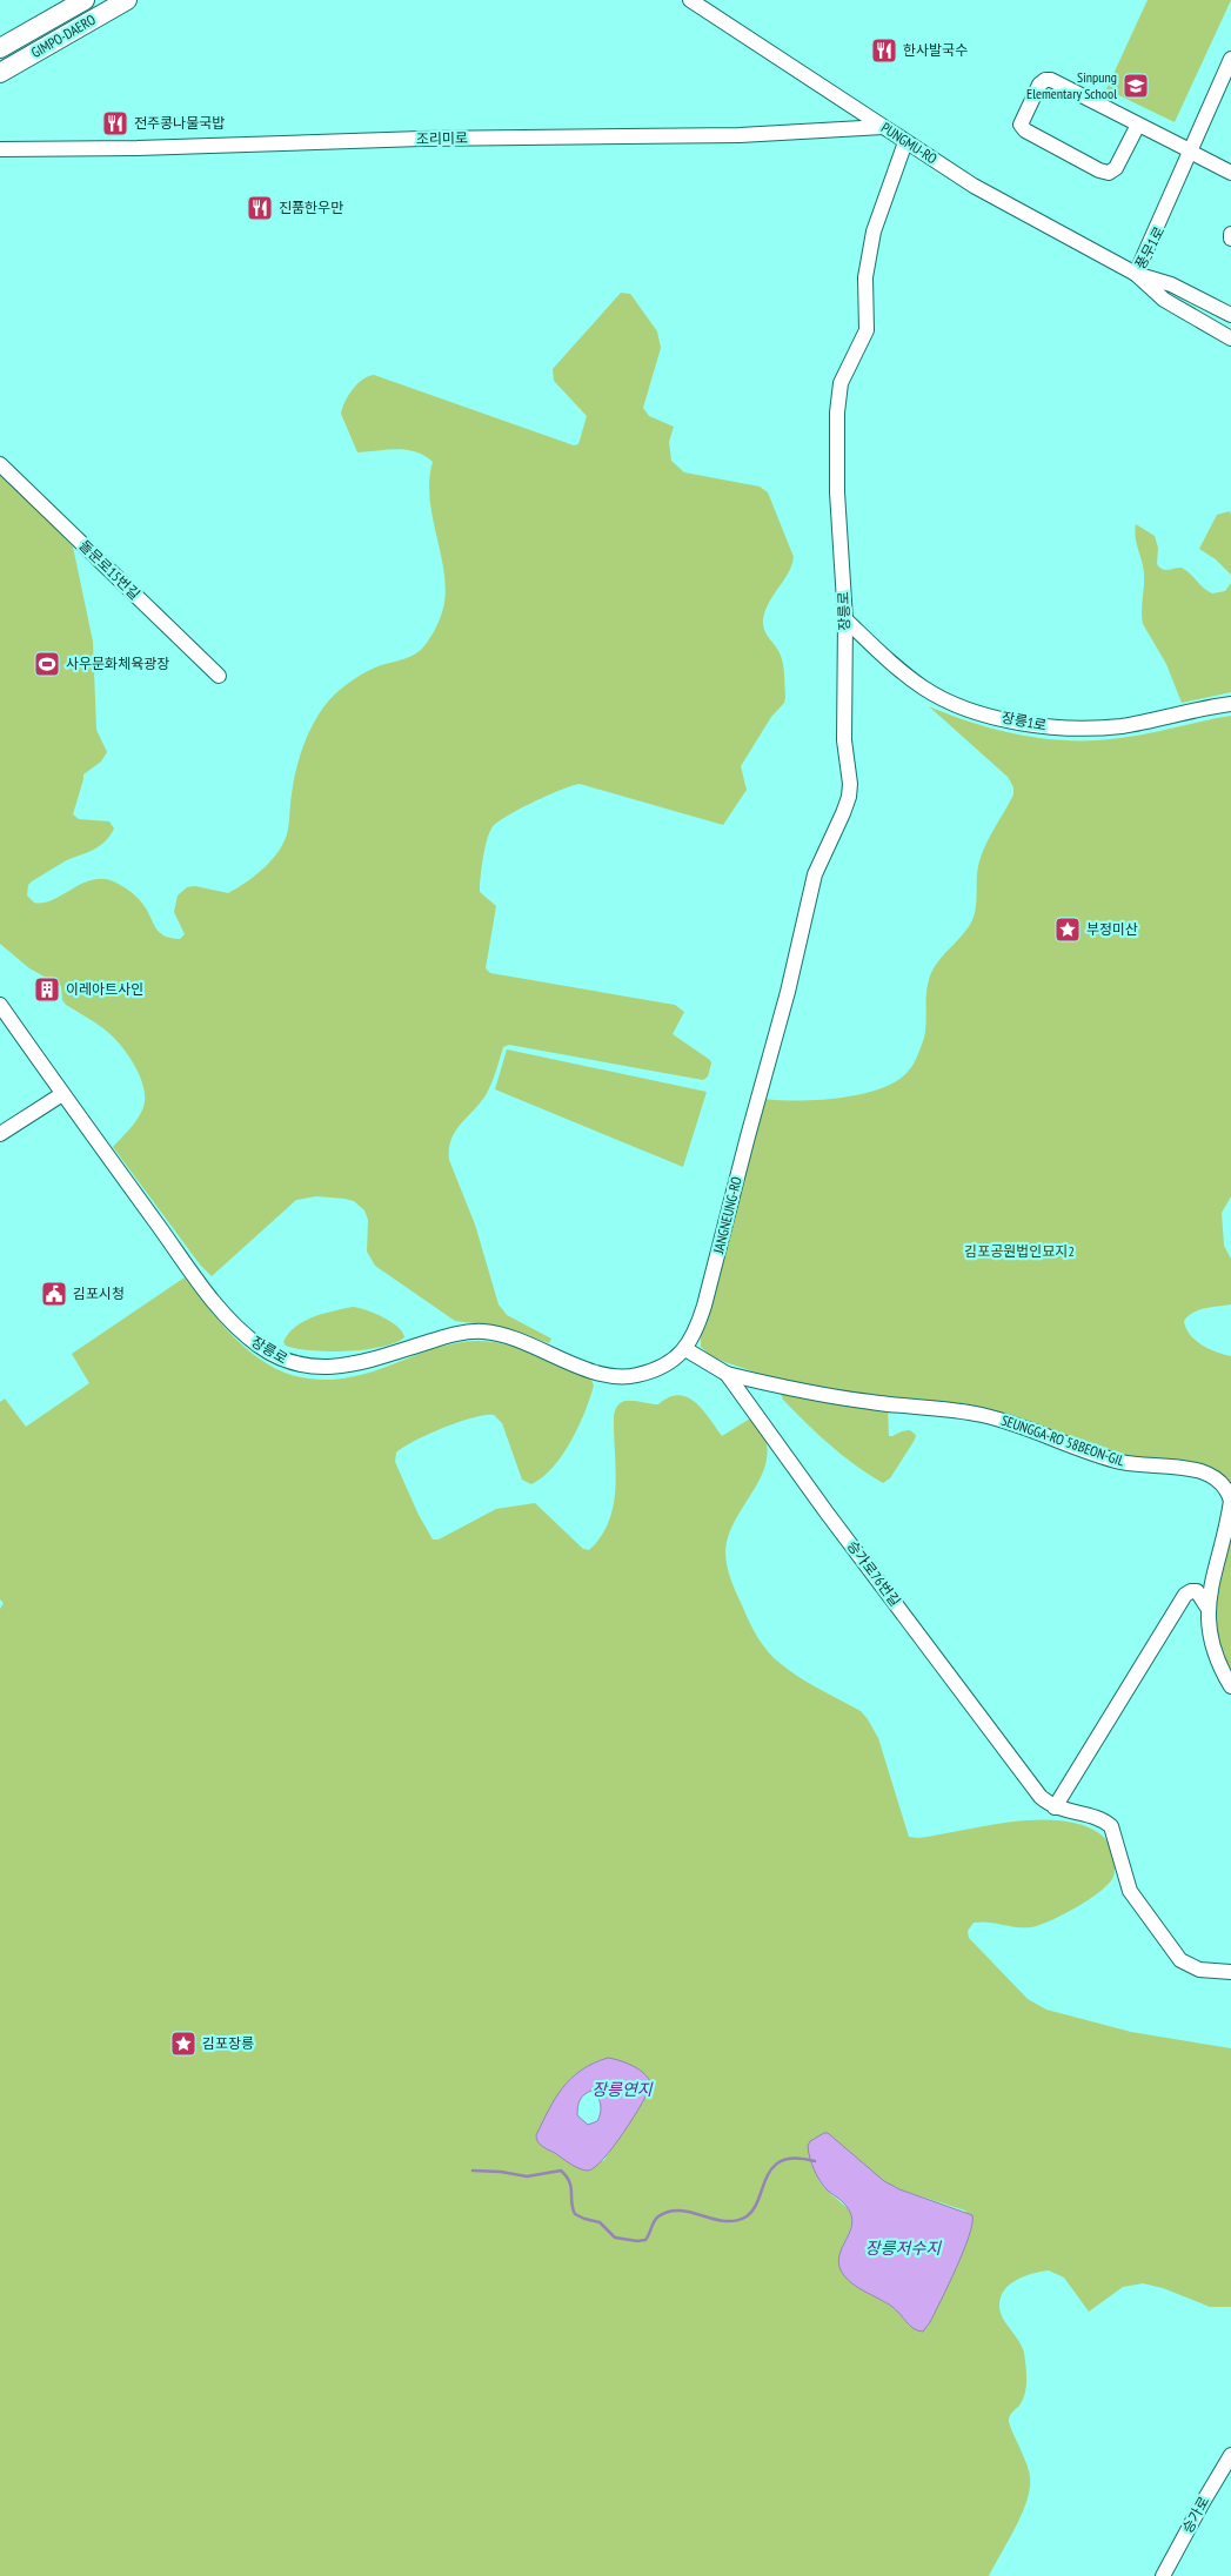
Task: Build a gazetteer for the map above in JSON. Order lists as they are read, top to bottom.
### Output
{
  "streets": {
    "main road": ["GIMPO-DAERO"],
    "street": [
      "조리미로",
      "PUNGMU-RO",
      "풍무1로",
      "돌문로15번길",
      "장릉로",
      "장릉1로",
      "JANGNEUNG-RO",
      "SEUNGGA-RO 58BEON-GIL",
      "승가로76번길",
      "승가로"
    ]
  },
  "crossings": [
    ["조리미로", "PUNGMU-RO"],
    ["PUNGMU-RO", "풍무1로"],
    ["PUNGMU-RO", "장릉로"],
    ["장릉로", "장릉1로"],
    ["장릉로", "JANGNEUNG-RO"],
    ["장릉로", "승가로76번길"],
    ["장릉1로", "JANGNEUNG-RO"],
    ["JANGNEUNG-RO", "승가로76번길"],
    ["SEUNGGA-RO 58BEON-GIL", "승가로76번길"]
  ],
  "water": ["장릉연지", "장릉저수지"],
  "parks": ["김포공원법인묘지2"],
  "places": {
    "restaurant": ["한사발국수", "전주콩나물국밥", "진품한우만"],
    "school or university": ["Sinpung Elementary School"],
    "sports": ["사우문화체육광장"],
    "place": ["부정미산", "김포장릉"],
    "building": ["이레아트사인"],
    "public building": ["김포시청"]
  }
}
